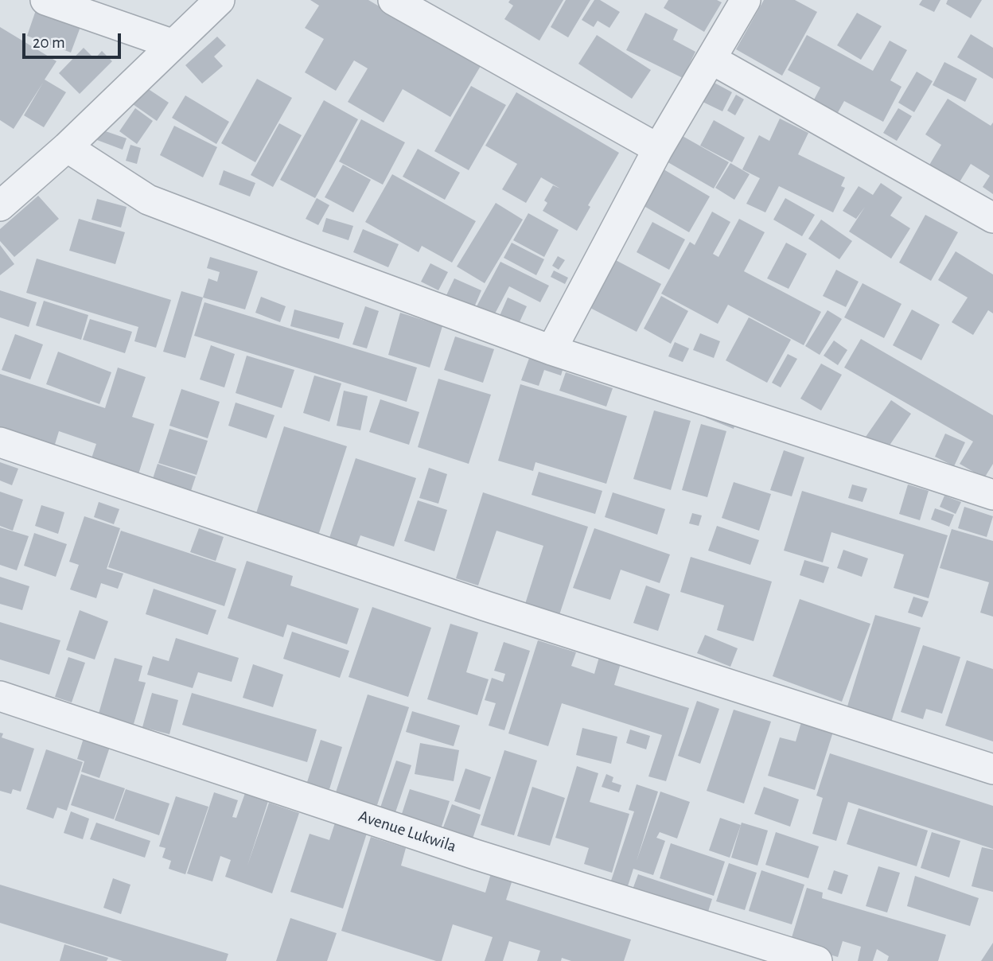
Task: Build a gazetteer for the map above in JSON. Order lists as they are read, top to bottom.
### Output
{
  "streets": {
    "street": ["Avenue Lukwila"]
  },
  "scale_bar": "20 m"
}
